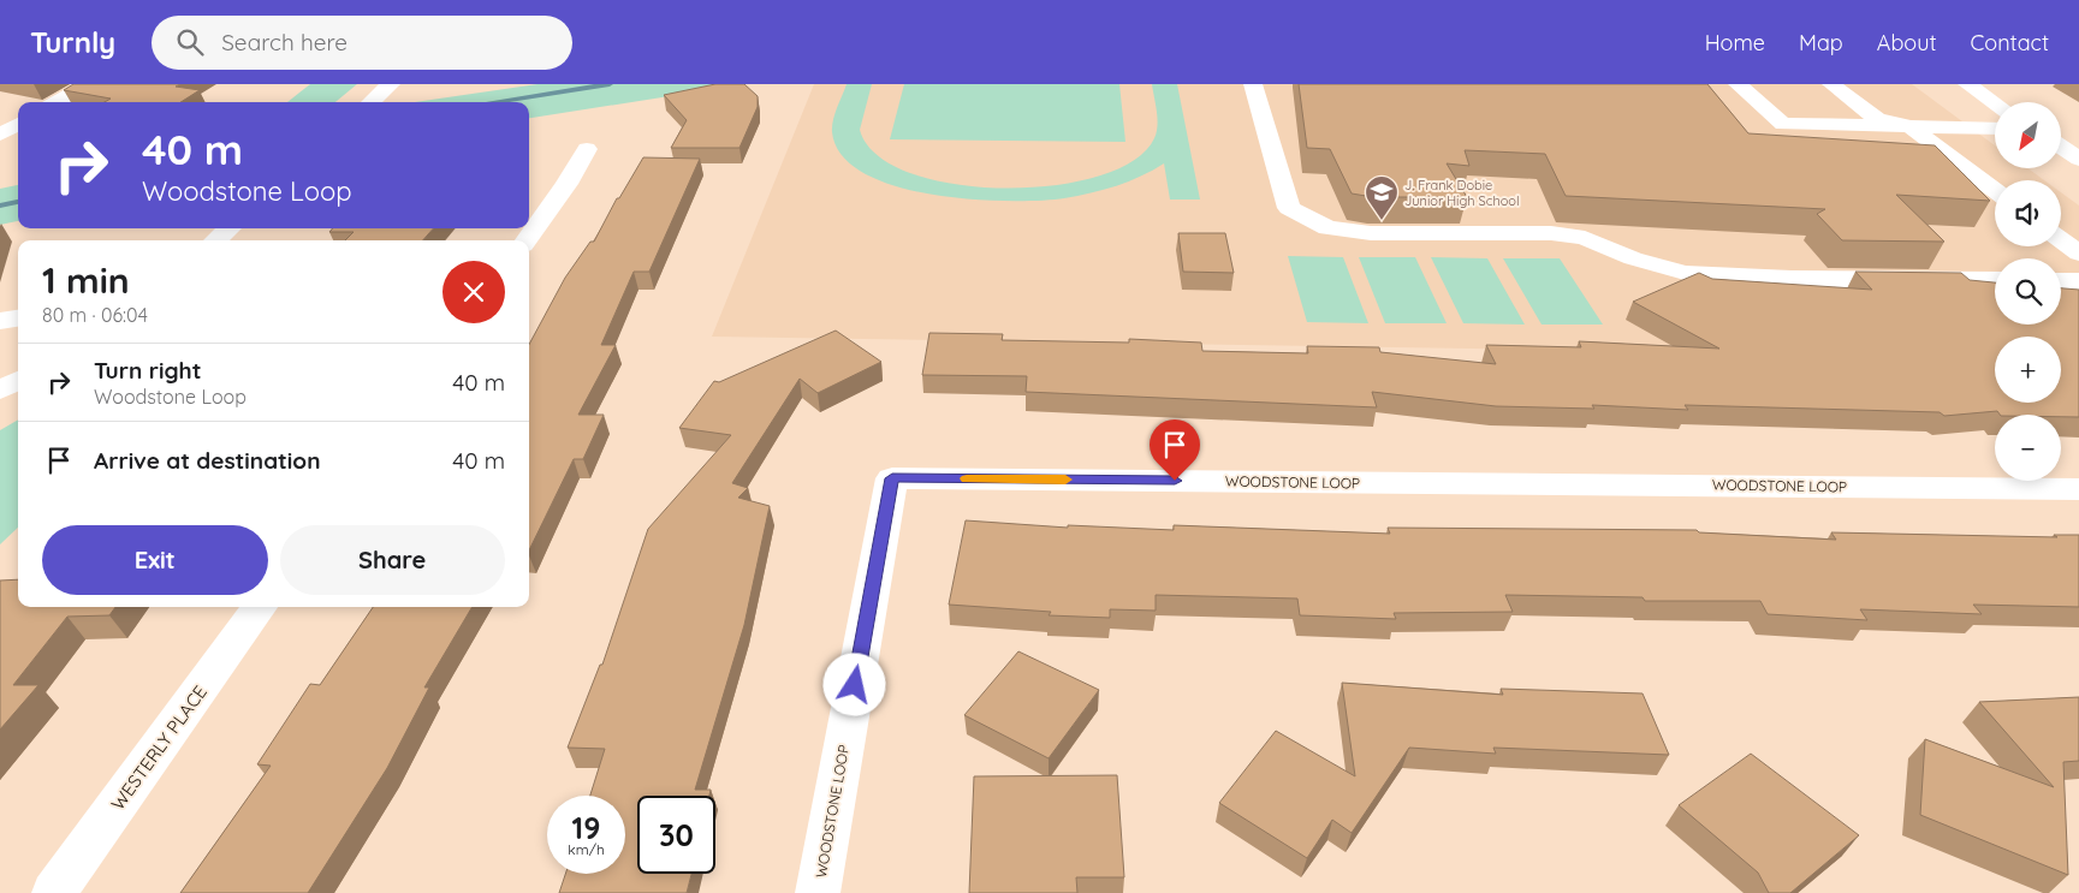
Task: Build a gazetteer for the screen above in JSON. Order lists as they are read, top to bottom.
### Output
{
  "streets": {
    "street": ["WOODSTONE LOOP", "WESTERLY PLACE"]
  },
  "places": {
    "school or university": ["J. Frank Dobie Junior High School"]
  },
  "north": "bottom left",
  "page": {
    "header": "Turnly",
    "search": "Search here",
    "nav": [
      "Home",
      "Map",
      "About",
      "Contact"
    ],
    "map_buttons": ["+", "−"],
    "turn": ["40 m", "Woodstone Loop"],
    "heading": ["1 min", "80 m · 06:04"],
    "list": [
      {
        "name": "Turn right",
        "note": "Woodstone Loop",
        "value": "40 m"
      },
      {
        "name": "Arrive at destination",
        "value": "40 m"
      }
    ],
    "buttons": ["Exit", "Share"],
    "speed": "19 km/h",
    "limit": "30"
  }
}
